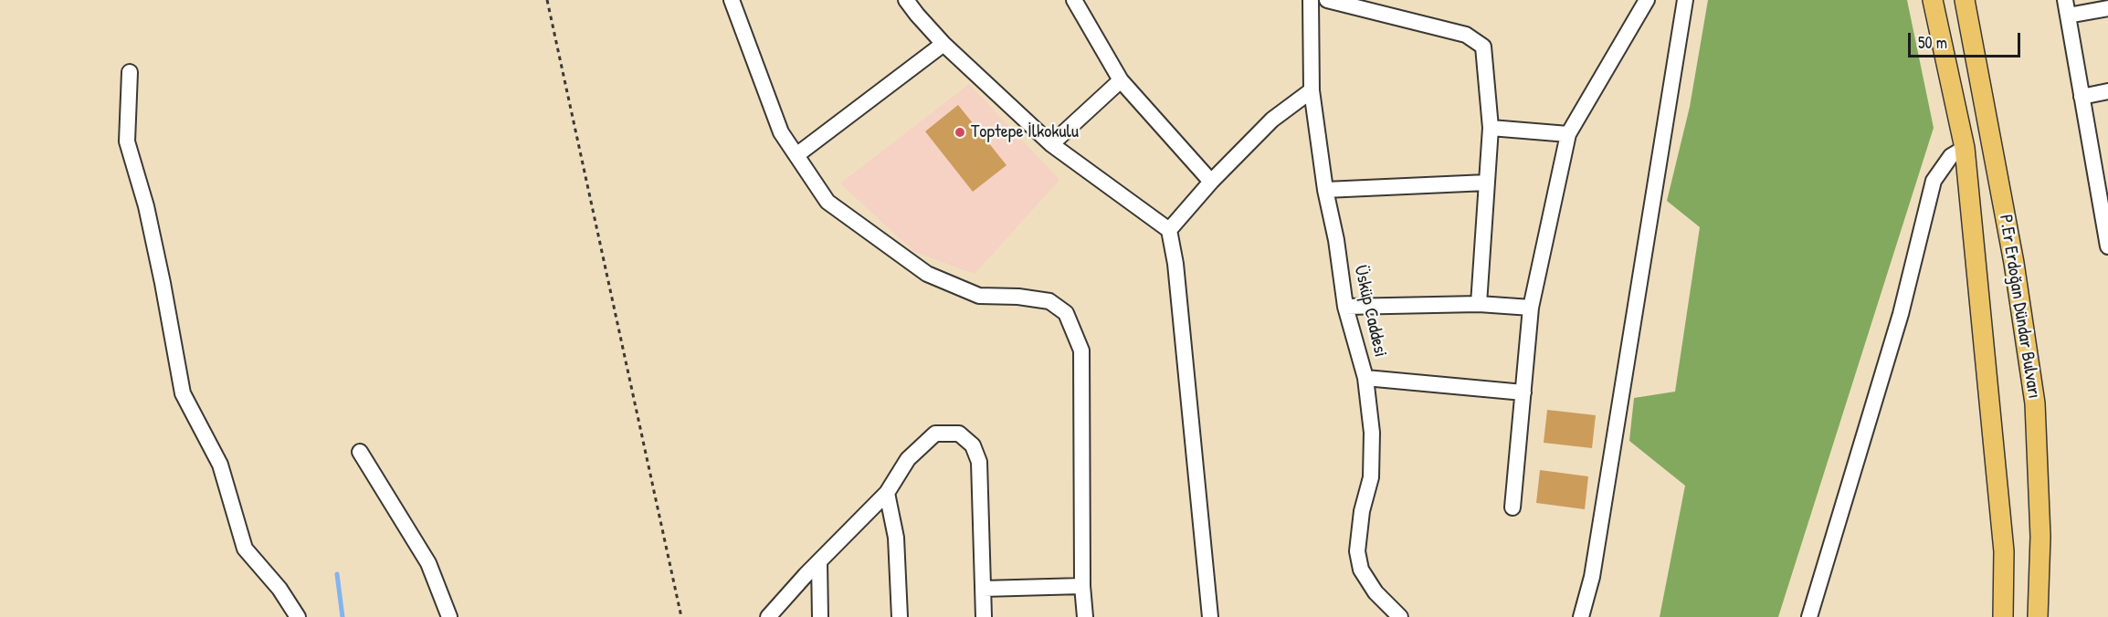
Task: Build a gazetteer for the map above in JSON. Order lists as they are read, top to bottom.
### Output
{
  "streets": {
    "main road": ["P.Er Erdoğan Dündar Bulvarı"],
    "street": ["Üsküp Caddesi"]
  },
  "places": ["Toptepe İlkokulu"],
  "scale_bar": "50 m"
}
